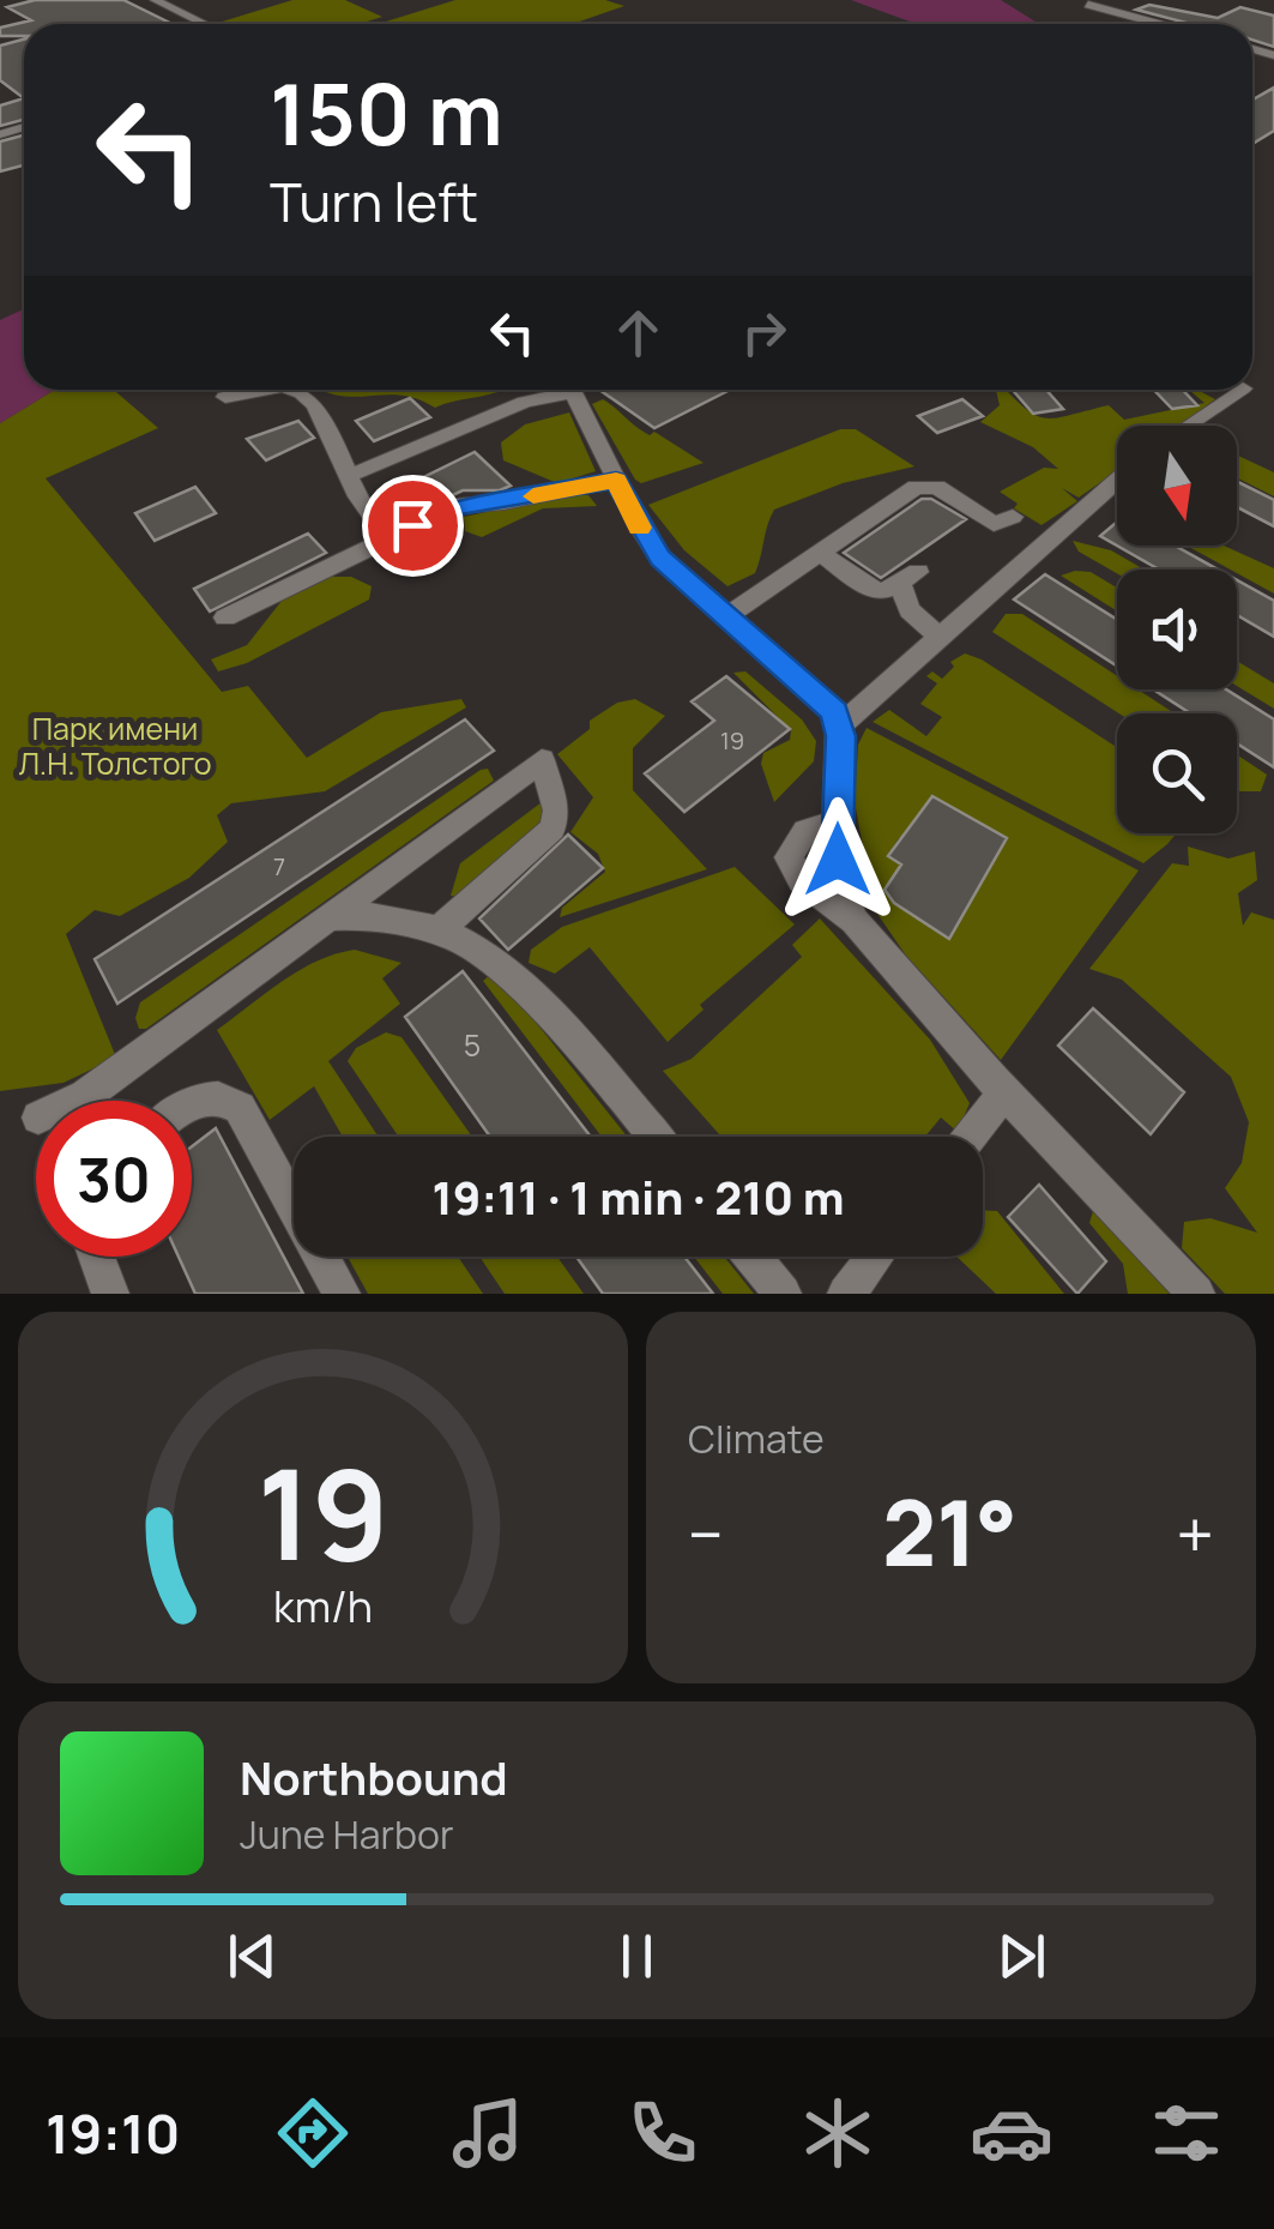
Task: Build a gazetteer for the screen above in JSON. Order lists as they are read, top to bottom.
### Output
{
  "parks": ["Парк имени Л.Н. Толстого"],
  "house_numbers": ["19", "7", "5"],
  "north": "bottom",
  "page": {
    "turn": ["150 m", "Turn left"],
    "limit": "30",
    "trip": "19:11 · 1 min · 210 m",
    "tile": "Climate",
    "heat": ["−", "21°", "+"],
    "song": ["Northbound", "June Harbor"],
    "tabs": "19:10",
    "gauge": ["19", "km/h"]
  }
}
